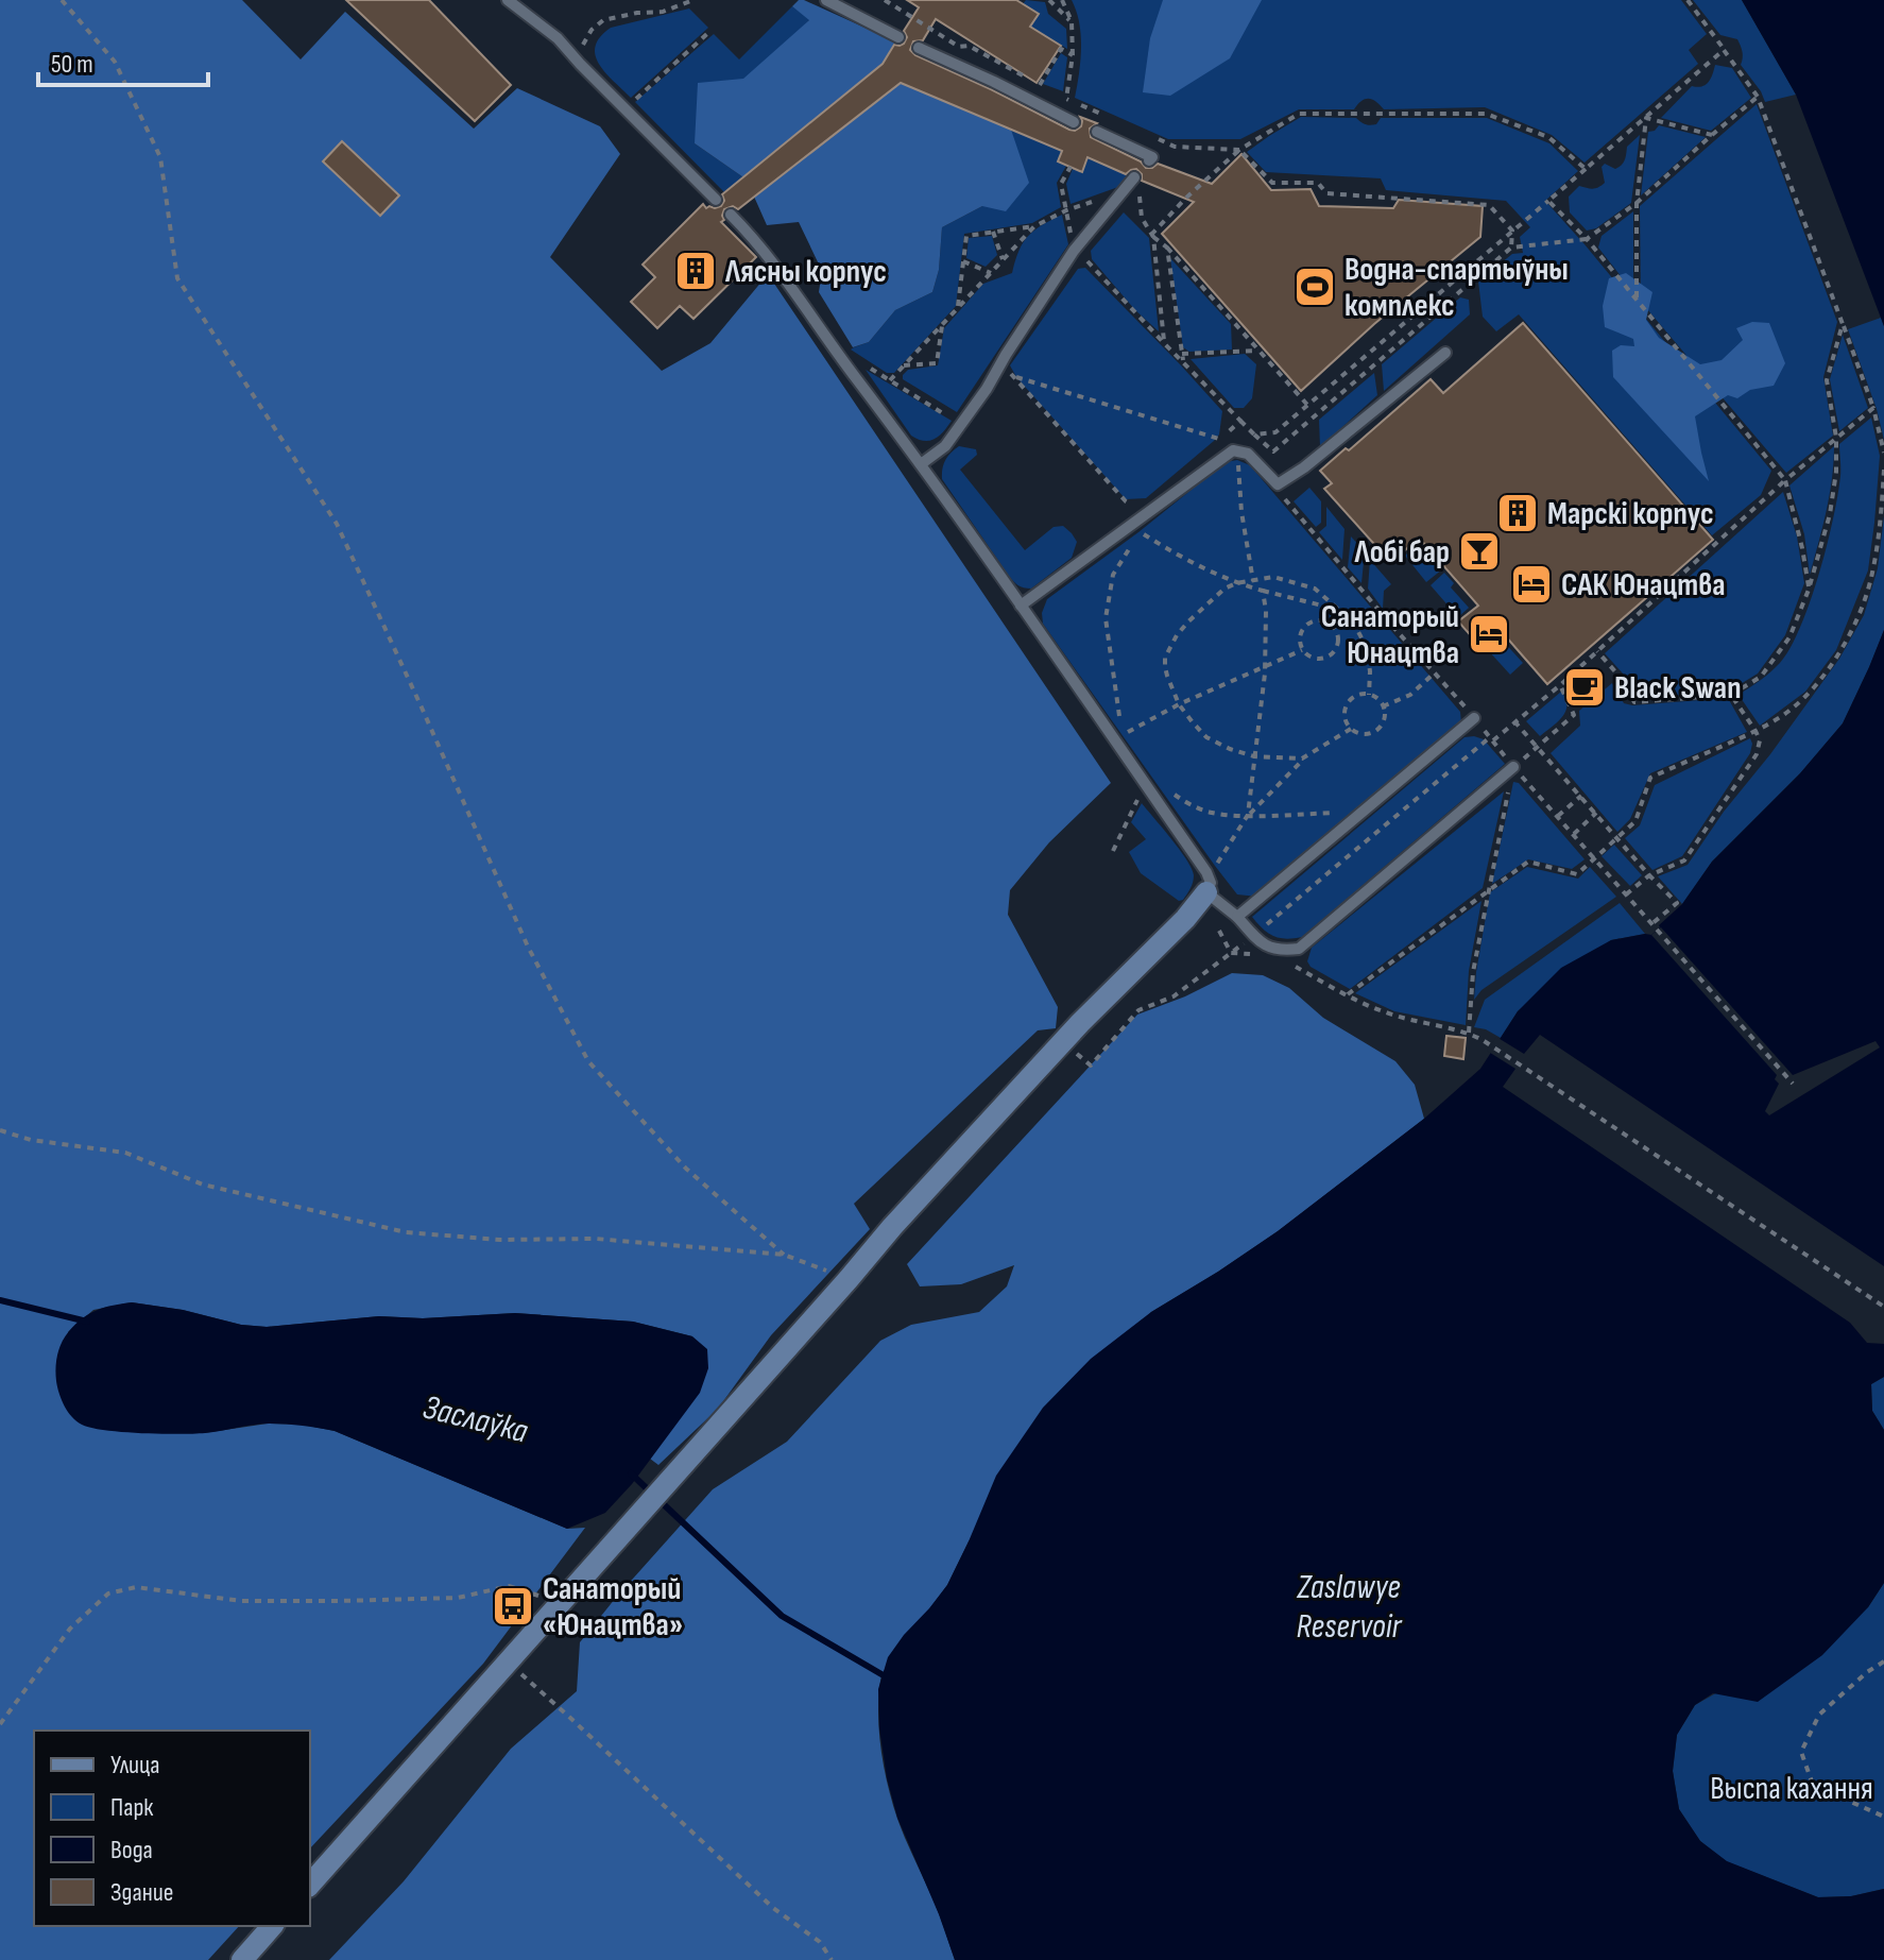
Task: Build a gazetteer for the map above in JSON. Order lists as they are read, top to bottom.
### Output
{
  "water": ["Заслаўка", "Zaslawye Reservoir"],
  "parks": ["Выспа кахання"],
  "places": {
    "building": ["Лясны корпус", "Марскі корпус"],
    "sports": ["Водна-спартыўны комплекс"],
    "bar": ["Лобі бар"],
    "hotel": ["САК Юнацтва", "Санаторый Юнацтва"],
    "cafe": ["Black Swan"],
    "bus stop": ["Санаторый «Юнацтва»"]
  },
  "legend": [
    "Улица",
    "Парк",
    "Вода",
    "Здание"
  ],
  "scale_bar": "50 m"
}
